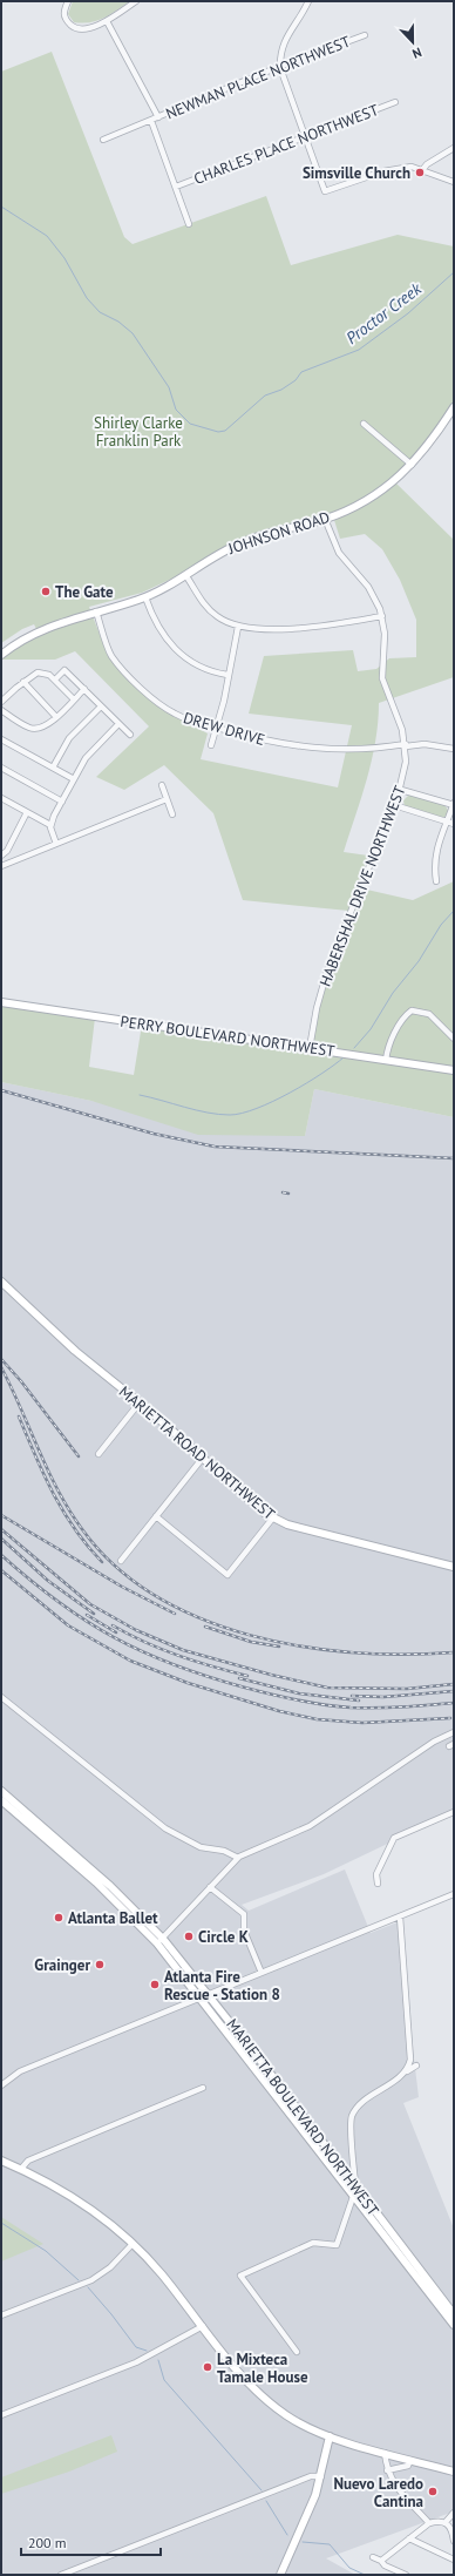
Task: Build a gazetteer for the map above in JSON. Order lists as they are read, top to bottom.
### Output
{
  "streets": {
    "street": [
      "NEWMAN PLACE NORTHWEST",
      "CHARLES PLACE NORTHWEST",
      "JOHNSON ROAD",
      "DREW DRIVE",
      "HABERSHAL DRIVE NORTHWEST",
      "PERRY BOULEVARD NORTHWEST",
      "MARIETTA ROAD NORTHWEST",
      "MARIETTA BOULEVARD NORTHWEST"
    ]
  },
  "crossings": [
    ["JOHNSON ROAD", "DREW DRIVE"],
    ["JOHNSON ROAD", "HABERSHAL DRIVE NORTHWEST"],
    ["DREW DRIVE", "HABERSHAL DRIVE NORTHWEST"],
    ["HABERSHAL DRIVE NORTHWEST", "PERRY BOULEVARD NORTHWEST"]
  ],
  "water": ["Proctor Creek"],
  "parks": ["Shirley Clarke Franklin Park"],
  "places": [
    "Simsville Church",
    "The Gate",
    "Atlanta Ballet",
    "Circle K",
    "Grainger",
    "Atlanta Fire Rescue - Station 8",
    "La Mixteca Tamale House",
    "Nuevo Laredo Cantina"
  ],
  "scale_bar": "200 m",
  "north": "bottom"
}
